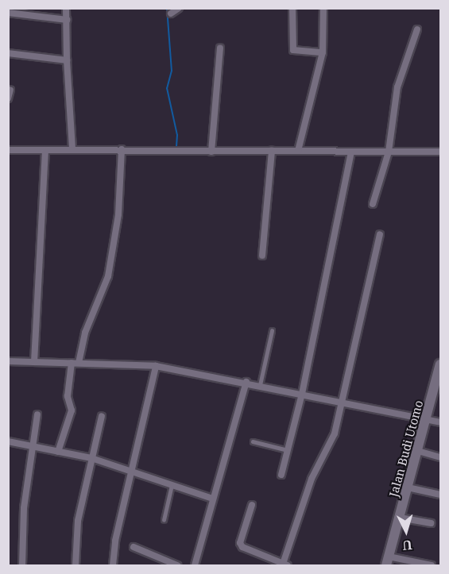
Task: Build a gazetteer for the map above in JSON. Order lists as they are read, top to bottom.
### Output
{
  "streets": {
    "street": ["Jalan Budi Utomo"]
  },
  "north": "bottom"
}
